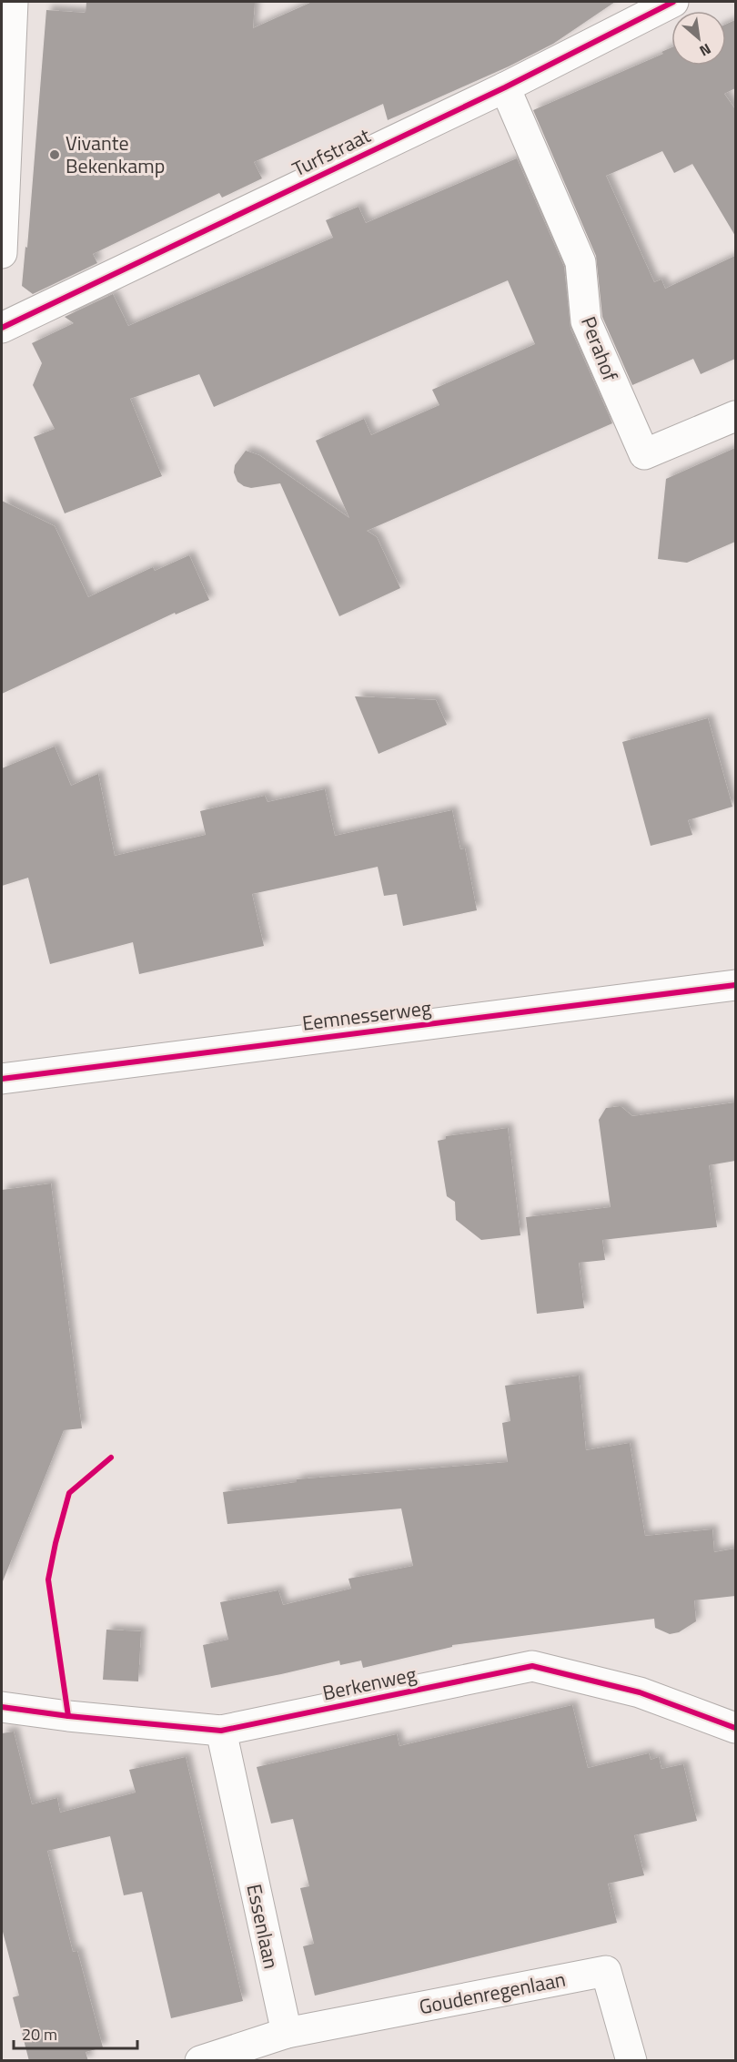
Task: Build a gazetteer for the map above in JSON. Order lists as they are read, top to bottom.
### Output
{
  "streets": {
    "street": [
      "Turfstraat",
      "Perahof",
      "Eemnesserweg",
      "Berkenweg",
      "Essenlaan",
      "Goudenregenlaan"
    ]
  },
  "crossings": [
    ["Turfstraat", "Perahof"],
    ["Berkenweg", "Essenlaan"],
    ["Essenlaan", "Goudenregenlaan"]
  ],
  "places": ["Vivante Bekenkamp"],
  "scale_bar": "20 m",
  "north": "bottom right"
}
